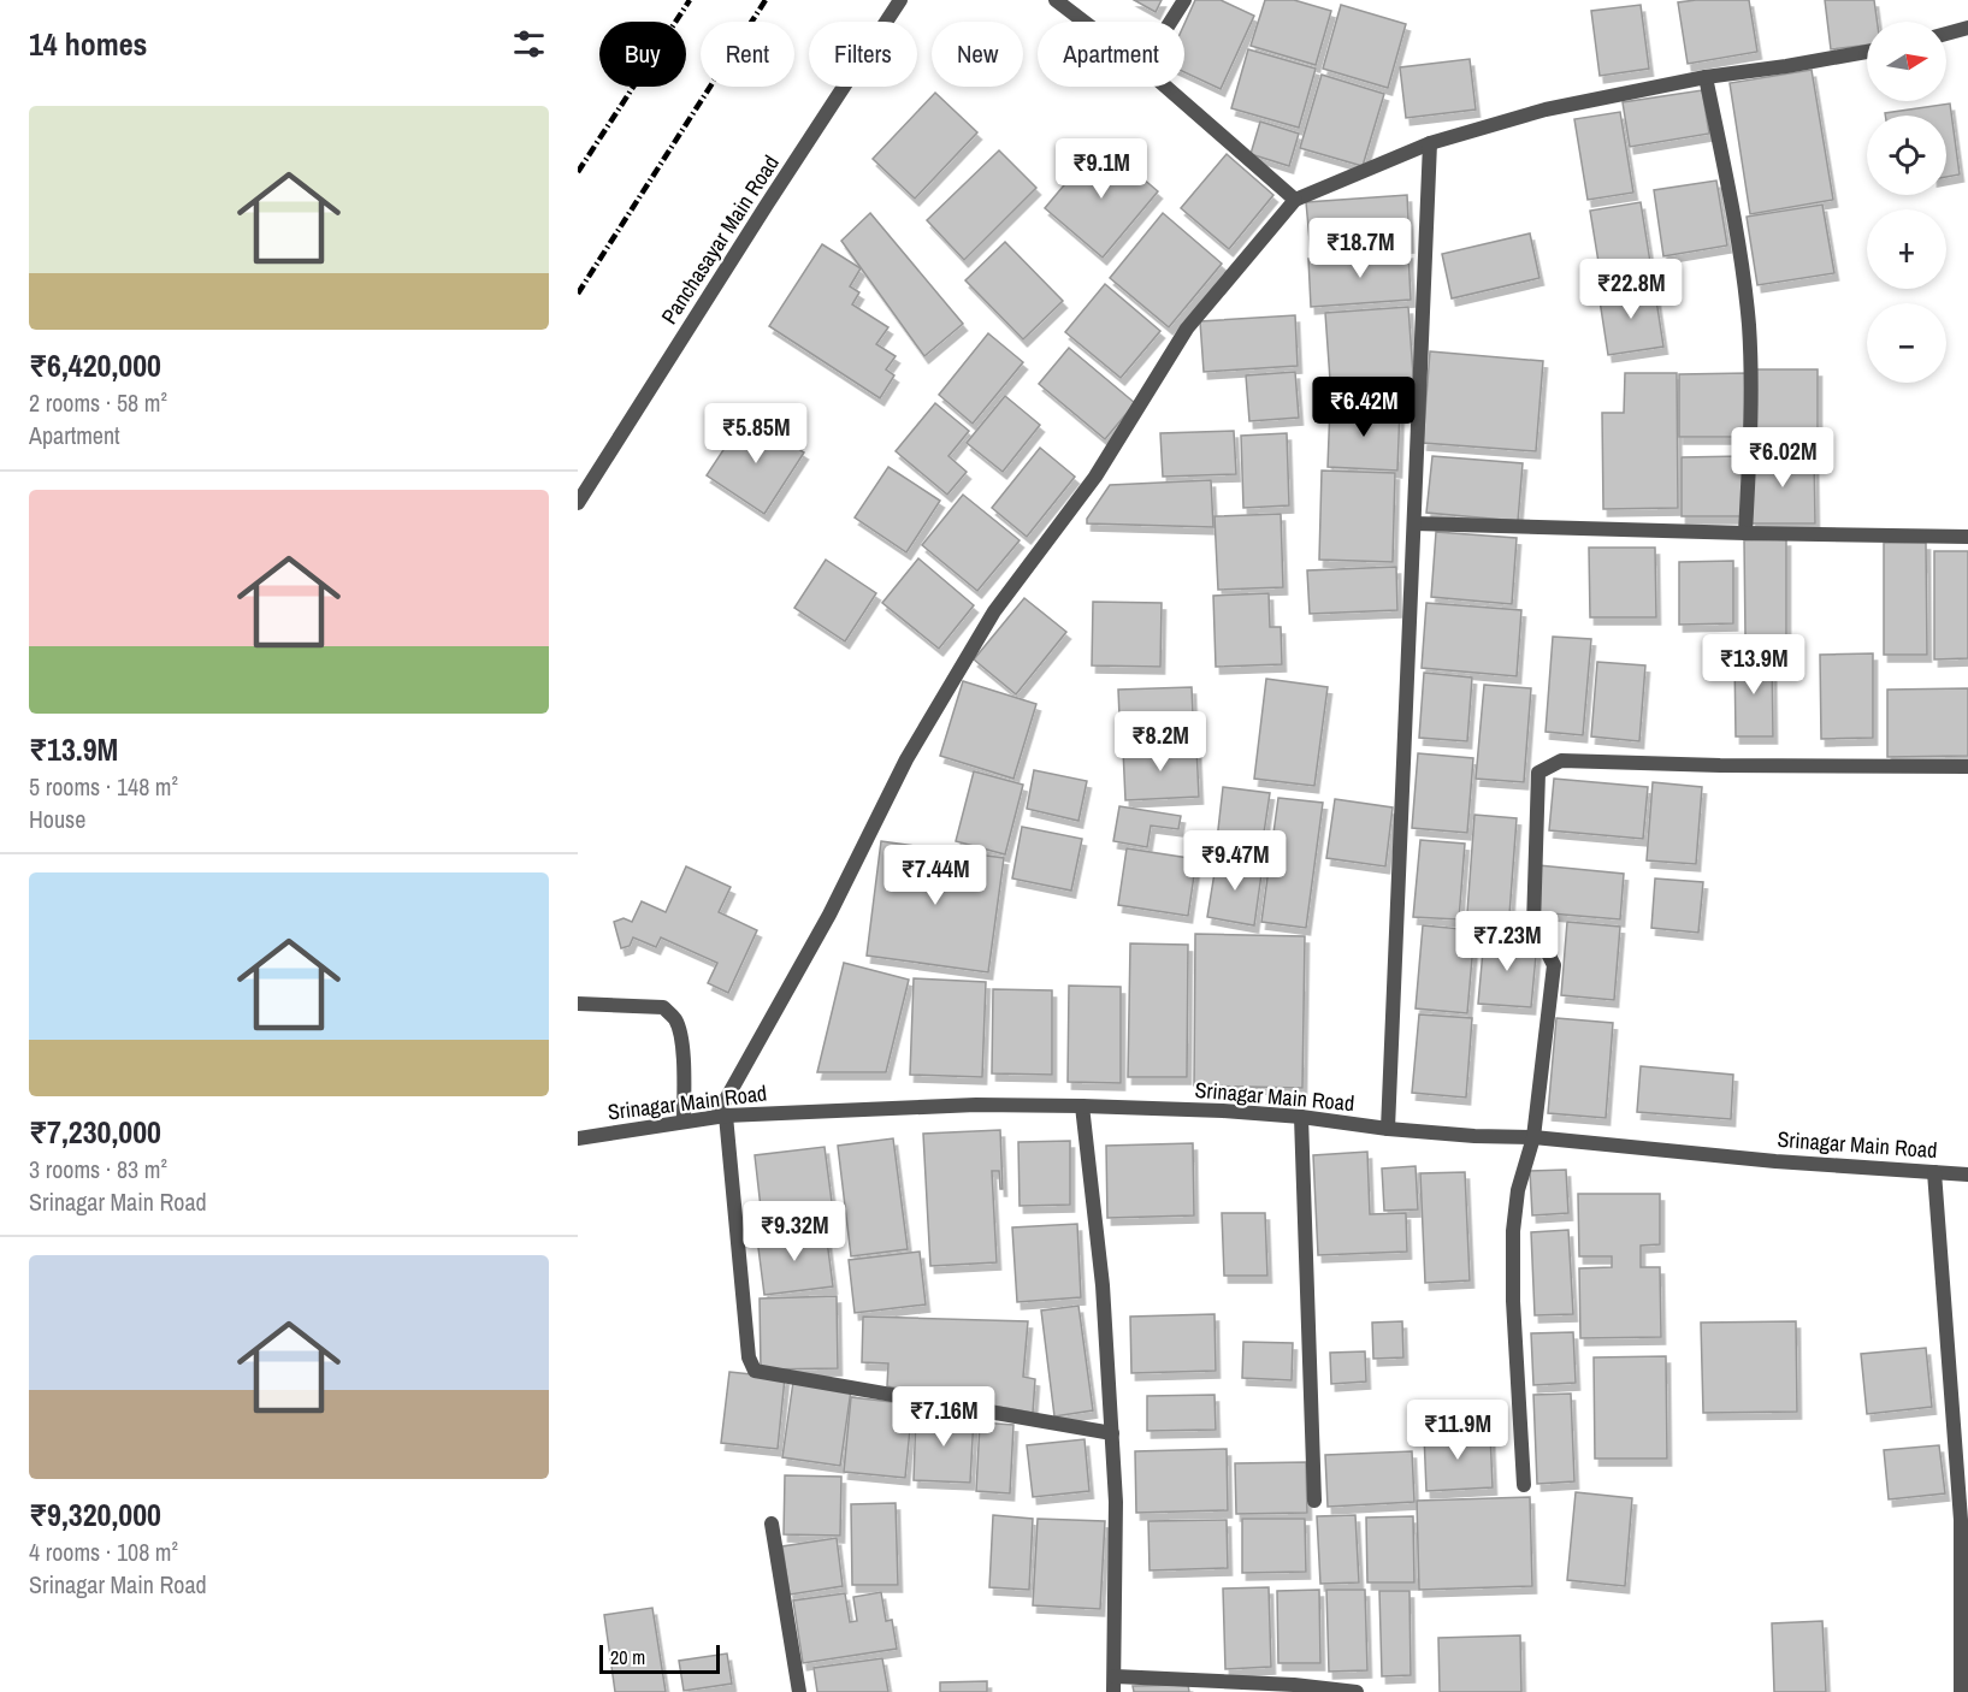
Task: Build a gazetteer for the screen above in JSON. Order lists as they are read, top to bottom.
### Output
{
  "streets": {
    "street": ["Panchasayar Main Road", "Srinagar Main Road"]
  },
  "scale_bar": "20 m",
  "north": "right",
  "page": {
    "heading": "14 homes",
    "map_buttons": ["+", "−"],
    "chip": [
      "Buy",
      "Rent",
      "Filters",
      "New",
      "Apartment"
    ],
    "list": [
      {
        "name": "₹6,420,000",
        "note": "2 rooms · 58 m² · Apartment"
      },
      {
        "name": "₹13.9M",
        "note": "5 rooms · 148 m² · House"
      },
      {
        "name": "₹7,230,000",
        "note": "3 rooms · 83 m² · Srinagar Main Road"
      },
      {
        "name": "₹9,320,000",
        "note": "4 rooms · 108 m² · Srinagar Main Road"
      }
    ],
    "price": [
      "₹9.1M",
      "₹18.7M",
      "₹22.8M",
      "₹6.42M",
      "₹5.85M",
      "₹6.02M",
      "₹13.9M",
      "₹8.2M",
      "₹9.47M",
      "₹7.44M",
      "₹7.23M",
      "₹9.32M",
      "₹7.16M",
      "₹11.9M"
    ],
    "scale": "20 m"
  }
}
